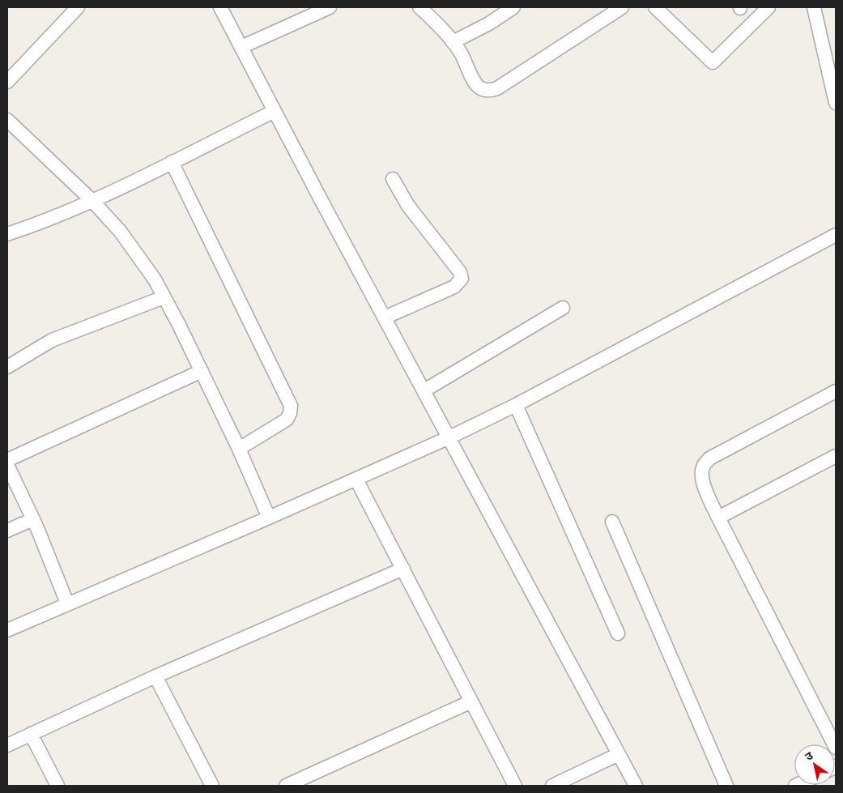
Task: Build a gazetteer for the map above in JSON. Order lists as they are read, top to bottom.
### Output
{
  "north": "top left"
}
